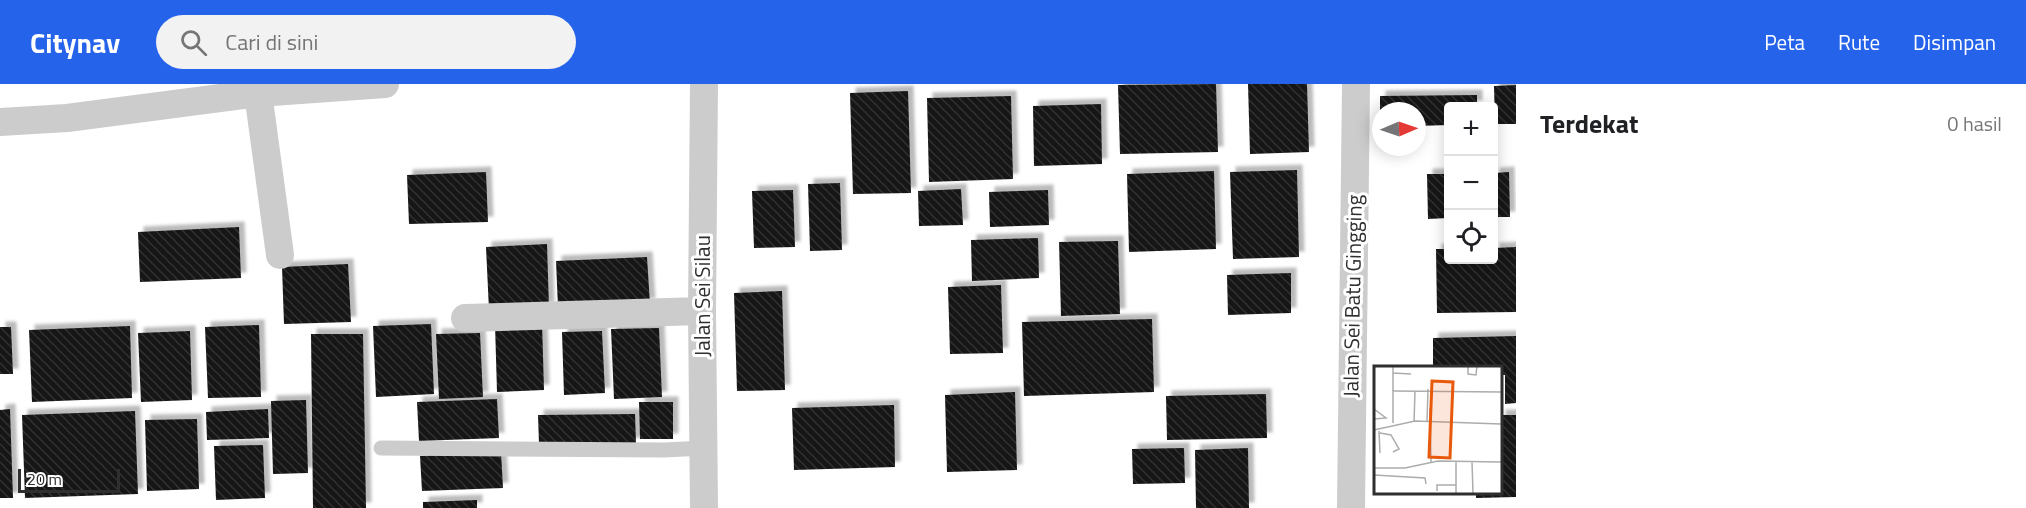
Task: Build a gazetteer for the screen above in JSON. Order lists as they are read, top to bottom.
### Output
{
  "streets": {
    "street": ["Jalan Sei Silau", "Jalan Sei Batu Gingging"]
  },
  "scale_bar": "20 m",
  "north": "right",
  "page": {
    "header": "Citynav",
    "search": "Cari di sini",
    "nav": ["Peta", "Rute", "Disimpan"],
    "heading": ["Terdekat", "0 hasil"],
    "map_buttons": ["+", "−"],
    "scale": "20 m"
  }
}
